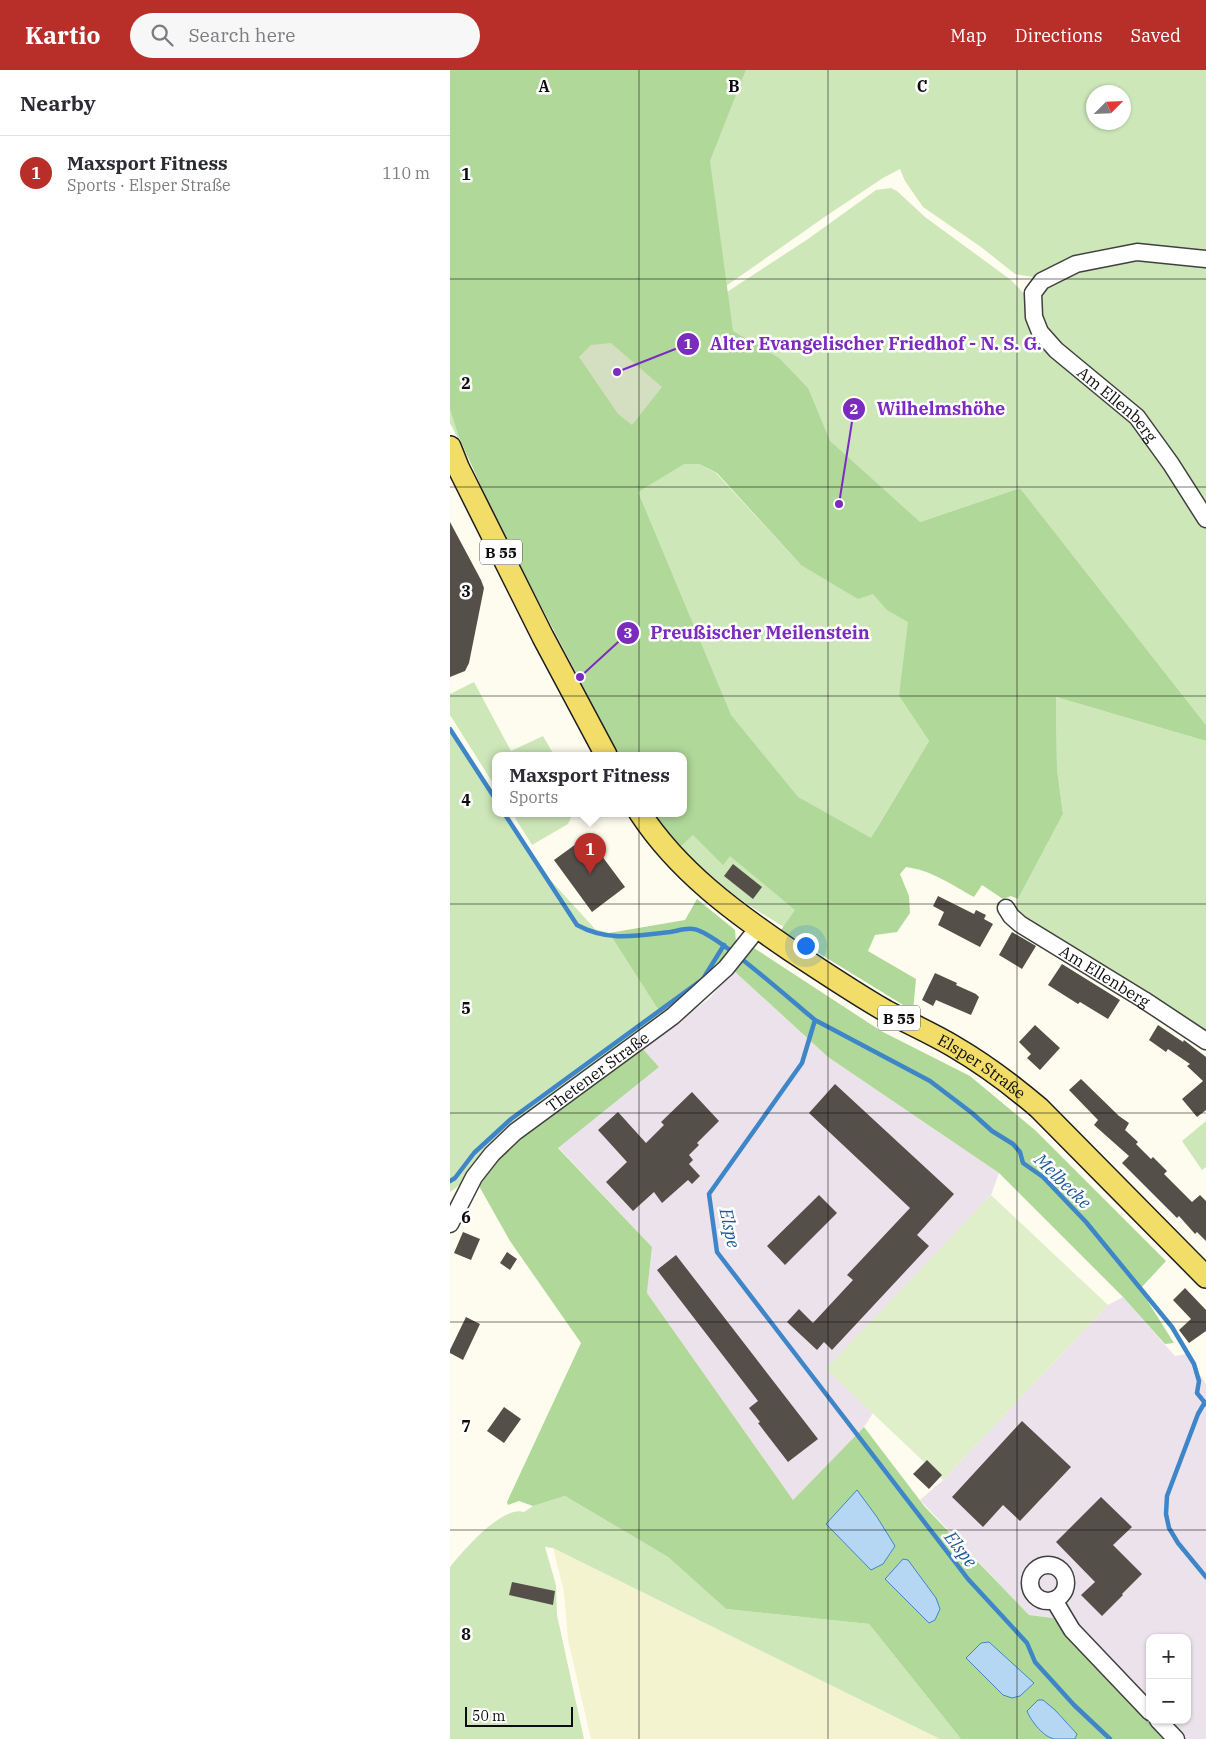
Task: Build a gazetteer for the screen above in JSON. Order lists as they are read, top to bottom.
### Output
{
  "streets": {
    "main road": ["B 55", "Elsper Straße"],
    "street": ["Am Ellenberg", "Thetener Straße"]
  },
  "crossings": [
    ["Elsper Straße", "Thetener Straße"]
  ],
  "water": ["Melbecke", "Elspe"],
  "places": ["Alter Evangelischer Friedhof - N. S. G.", "Wilhelmshöhe", "Preußischer Meilenstein"],
  "scale_bar": "50 m",
  "north": "top right",
  "page": {
    "header": "Kartio",
    "search": "Search here",
    "nav": ["Map", "Directions", "Saved"],
    "heading": "Nearby",
    "list": [
      {
        "mark": "1",
        "name": "Maxsport Fitness",
        "note": "Sports · Elsper Straße",
        "value": "110 m"
      }
    ],
    "popup": ["Maxsport Fitness", "Sports"],
    "pins": "1",
    "map_buttons": ["+", "−"],
    "scale": "50 m"
  },
  "grid": {
    "columns": ["A", "B", "C"],
    "rows": [
      "1",
      "2",
      "3",
      "4",
      "5",
      "6",
      "7",
      "8"
    ]
  }
}
